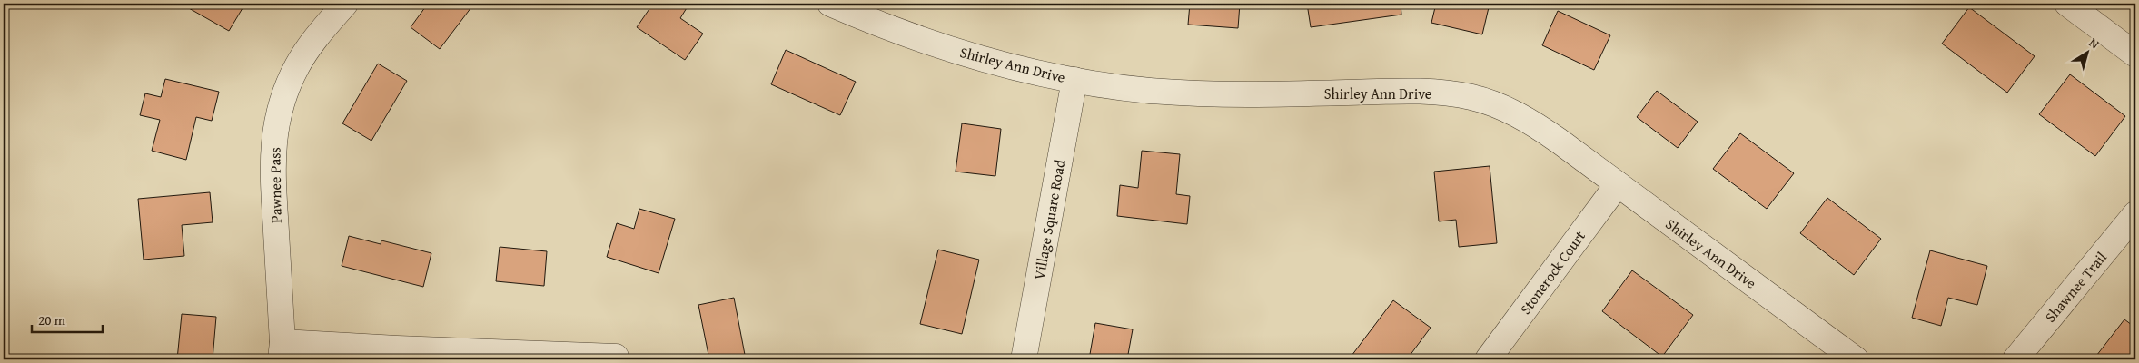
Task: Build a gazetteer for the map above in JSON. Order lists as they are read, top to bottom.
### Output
{
  "streets": {
    "street": [
      "Shirley Ann Drive",
      "Pawnee Pass",
      "Village Square Road",
      "Stonerock Court",
      "Shawnee Trail"
    ]
  },
  "crossings": [
    ["Shirley Ann Drive", "Village Square Road"],
    ["Shirley Ann Drive", "Stonerock Court"]
  ],
  "scale_bar": "20 m",
  "north": "top right"
}
